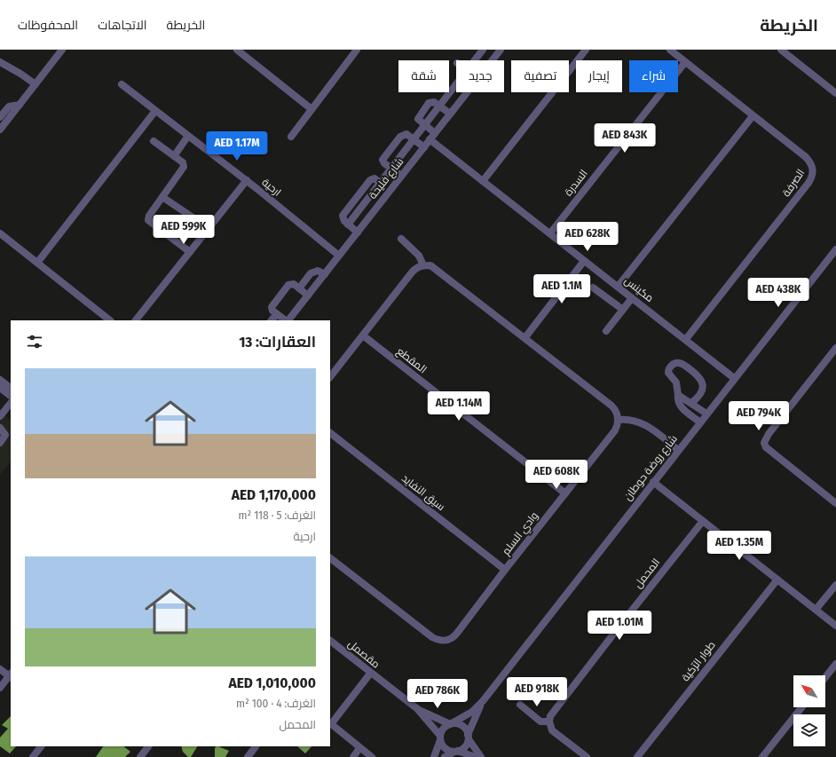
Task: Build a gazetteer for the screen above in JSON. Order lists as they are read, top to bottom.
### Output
{
  "streets": {
    "street": [
      "شارع فليحة",
      "السدرة",
      "الصرفة",
      "ارحية",
      "مكينس",
      "المقطع",
      "شارع روضة حوطان",
      "سيق النفايد",
      "وادي السلم",
      "المحمل",
      "مقصمل",
      "طوار الرّكية"
    ]
  },
  "crossings": [
    ["شارع فليحة", "ارحية"],
    ["شارع فليحة", "مكينس"],
    ["السدرة", "الصرفة"],
    ["السدرة", "مكينس"],
    ["الصرفة", "مكينس"],
    ["مكينس", "شارع روضة حوطان"],
    ["المقطع", "وادي السلم"],
    ["شارع روضة حوطان", "مقصمل"],
    ["سيق النفايد", "وادي السلم"]
  ],
  "north": "top left",
  "page": {
    "header": "الخريطة",
    "nav": ["الخريطة", "الاتجاهات", "المحفوظات"],
    "chip": [
      "شراء",
      "إيجار",
      "تصفية",
      "جديد",
      "شقة"
    ],
    "price": [
      "AED 843K",
      "AED 1.17M",
      "AED 599K",
      "AED 628K",
      "AED 1.1M",
      "AED 438K",
      "AED 1.14M",
      "AED 794K",
      "AED 608K",
      "AED 1.35M",
      "AED 1.01M",
      "AED 918K",
      "AED 786K"
    ],
    "heading": "العقارات: 13",
    "list": [
      {
        "name": "AED 1,170,000",
        "note": "الغرف: 5 · 118 m² · ارحية"
      },
      {
        "name": "AED 1,010,000",
        "note": "الغرف: 4 · 100 m² · المحمل"
      }
    ]
  }
}
